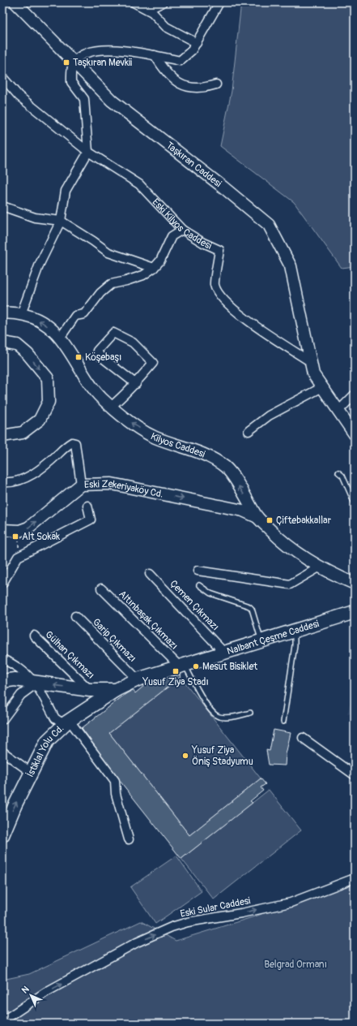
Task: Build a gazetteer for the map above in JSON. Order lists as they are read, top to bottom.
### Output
{
  "streets": {
    "main road": ["Nalbant Çeşme Caddesi", "İstiklal Yolu Cd."],
    "street": [
      "Taşkıran Caddesi",
      "Eski Kilyos Caddesi",
      "Kilyos Caddesi",
      "Eski Zekeriyaköy Cd.",
      "Çemen Çıkmazı",
      "Altınbaşak Çıkmazı",
      "Garip Çıkmazı",
      "Gülhan Çıkmazı",
      "Eski Sular Caddesi"
    ]
  },
  "crossings": [
    ["Taşkıran Caddesi", "Eski Kilyos Caddesi"],
    ["Kilyos Caddesi", "Eski Zekeriyaköy Cd."],
    ["Çemen Çıkmazı", "Nalbant Çeşme Caddesi"],
    ["Altınbaşak Çıkmazı", "Nalbant Çeşme Caddesi"],
    ["Nalbant Çeşme Caddesi", "Garip Çıkmazı"],
    ["Nalbant Çeşme Caddesi", "Gülhan Çıkmazı"],
    ["Nalbant Çeşme Caddesi", "İstiklal Yolu Cd."]
  ],
  "one_way": ["Eski Zekeriyaköy Cd.", "İstiklal Yolu Cd.", "Eski Sular Caddesi"],
  "parks": ["Belgrad Ormanı"],
  "places": {
    "transit": [
      "Taşkıran Mevkii",
      "Köşebaşı",
      "Çiftebakkallar",
      "Alt Sokak",
      "Yusuf Ziya Stadı"
    ],
    "other": ["Mesut Bisiklet", "Yusuf Ziya Öniş Stadyumu"]
  },
  "north": "top left"
}
